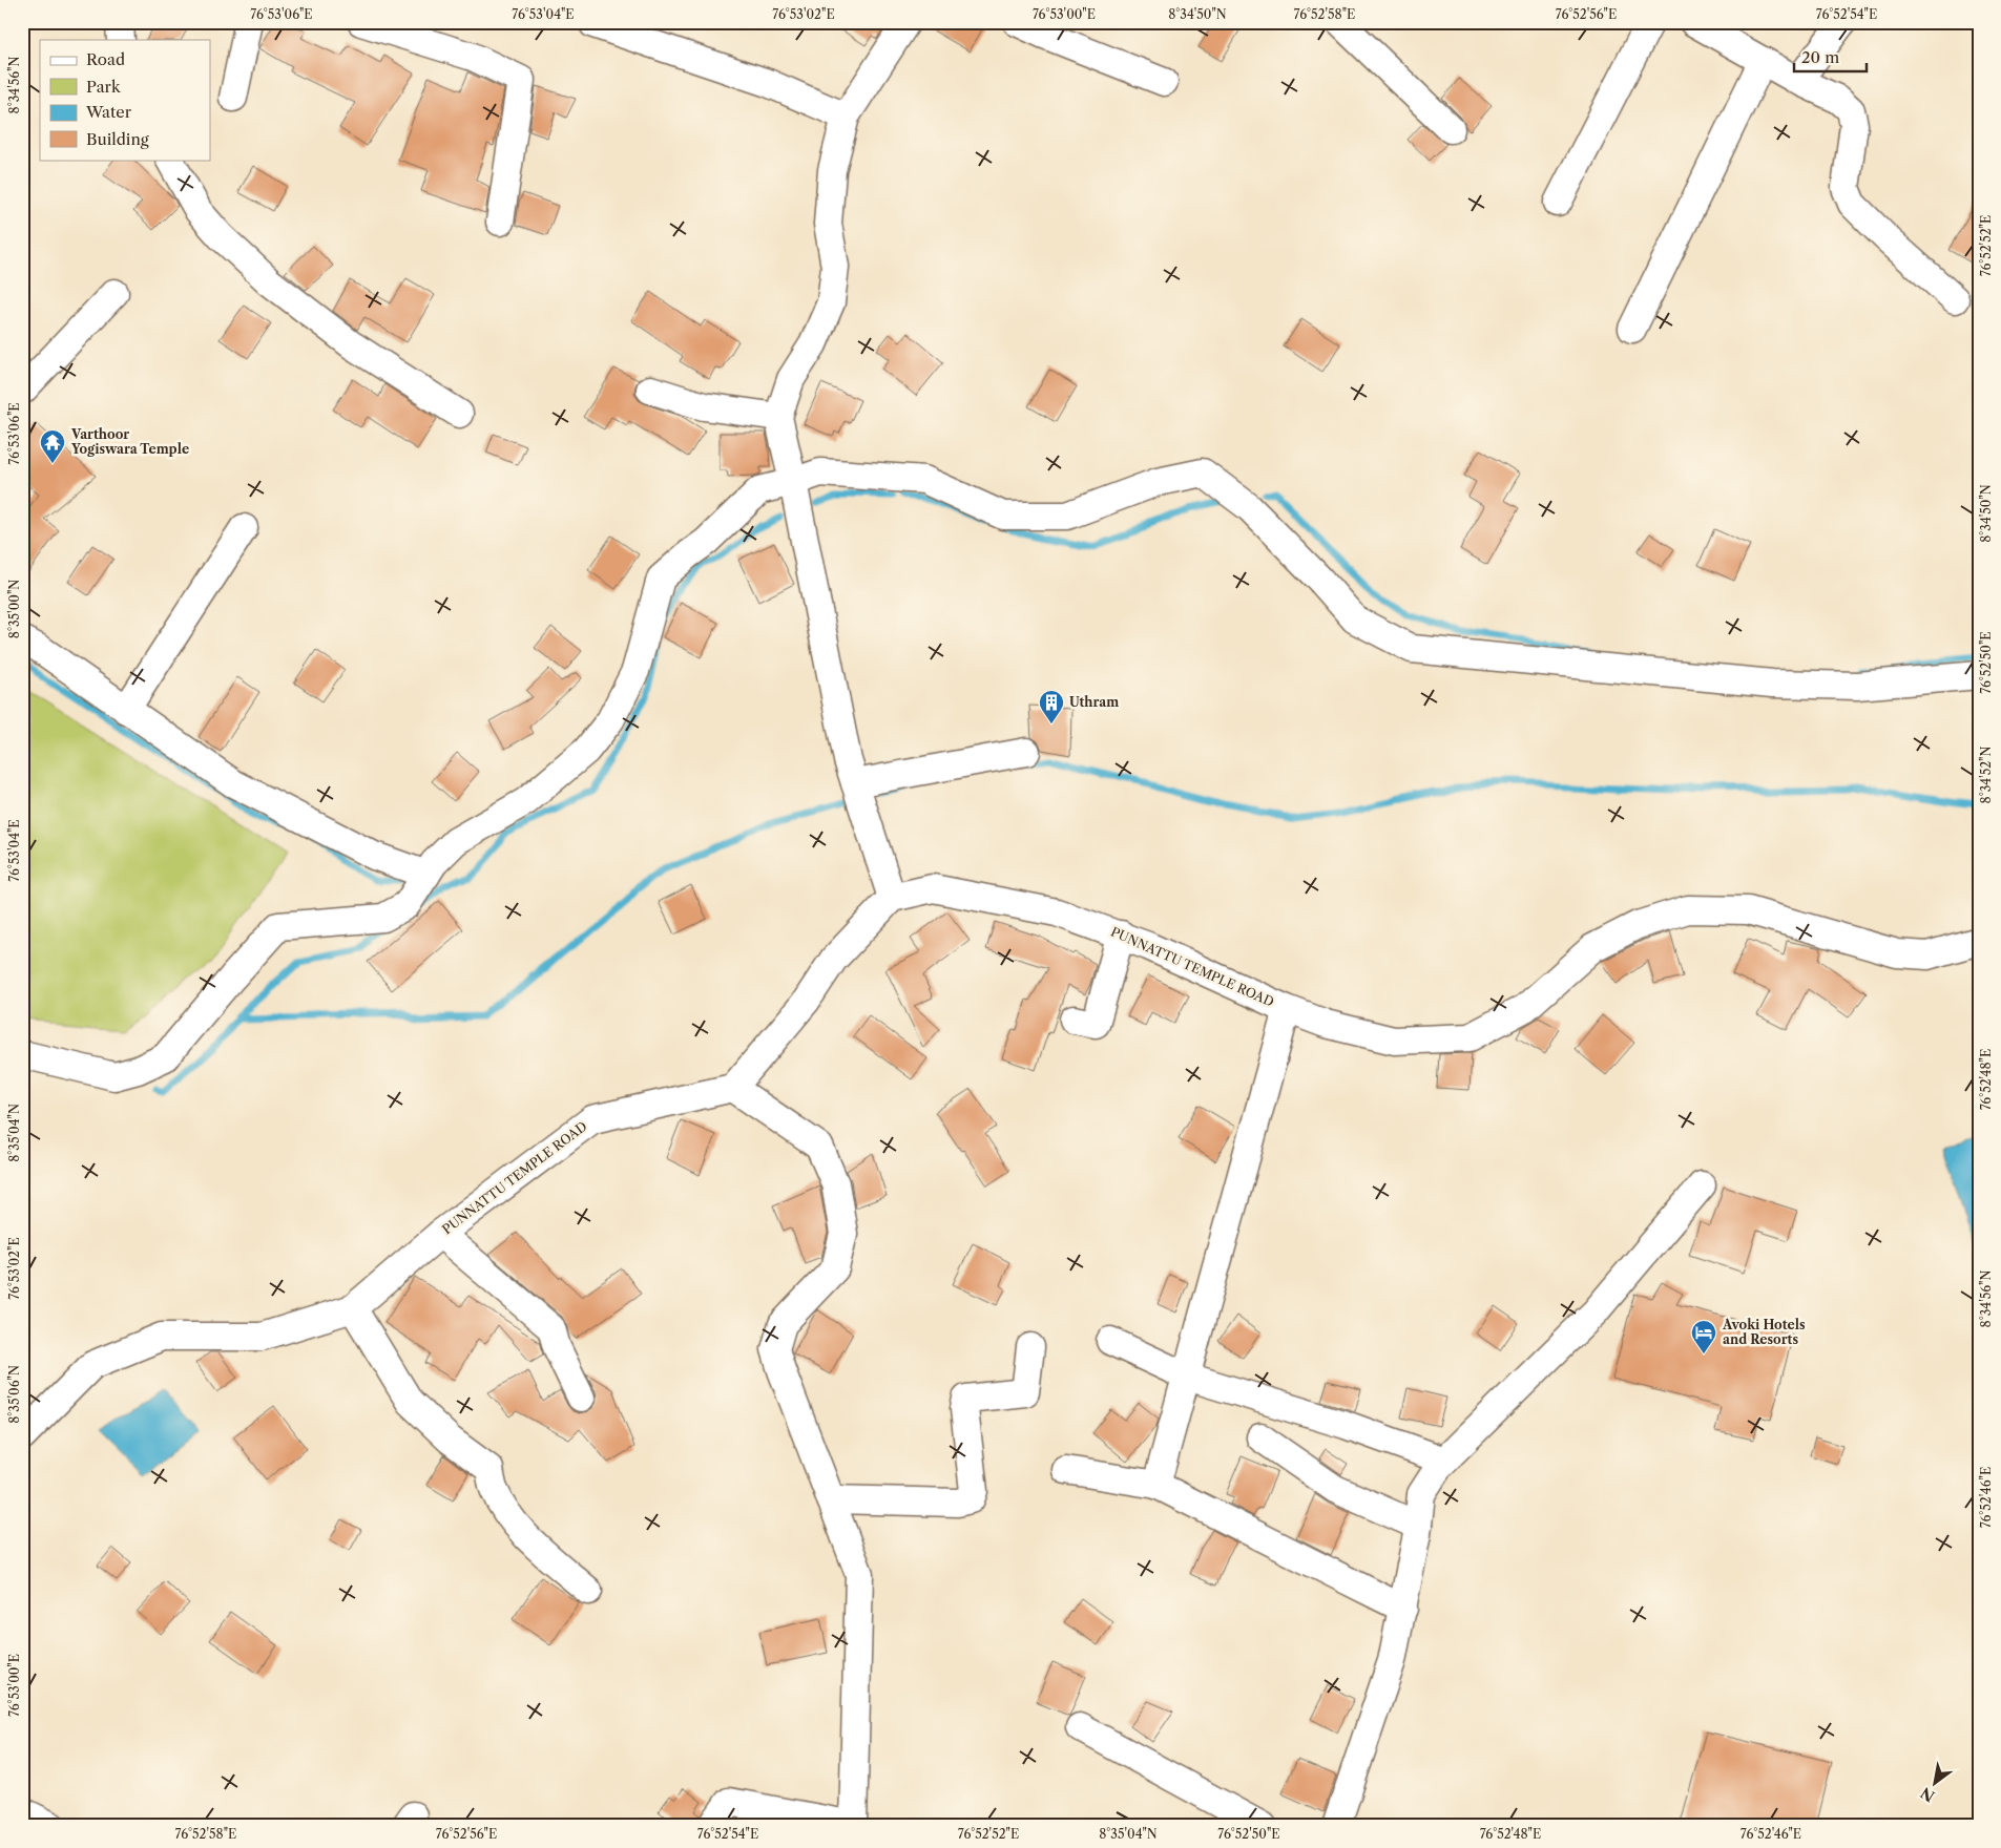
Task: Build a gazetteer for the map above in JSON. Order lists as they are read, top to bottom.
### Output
{
  "streets": {
    "street": ["PUNNATTU TEMPLE ROAD"]
  },
  "places": {
    "temple": ["Varthoor Yogiswara Temple"],
    "building": ["Uthram"],
    "hotel": ["Avoki Hotels and Resorts"]
  },
  "legend": [
    "Road",
    "Park",
    "Water",
    "Building"
  ],
  "scale_bar": "20 m",
  "north": "bottom left",
  "coordinates": [
    "76°53'06\"E",
    "76°53'04\"E",
    "76°53'02\"E",
    "76°53'00\"E",
    "8°34'50\"N",
    "76°52'58\"E",
    "76°52'56\"E",
    "76°52'54\"E",
    "8°34'56\"N",
    "76°52'52\"E",
    "8°35'00\"N",
    "76°52'50\"E",
    "8°34'52\"N",
    "76°52'48\"E",
    "8°35'04\"N",
    "8°35'06\"N",
    "76°52'46\"E"
  ]
}
